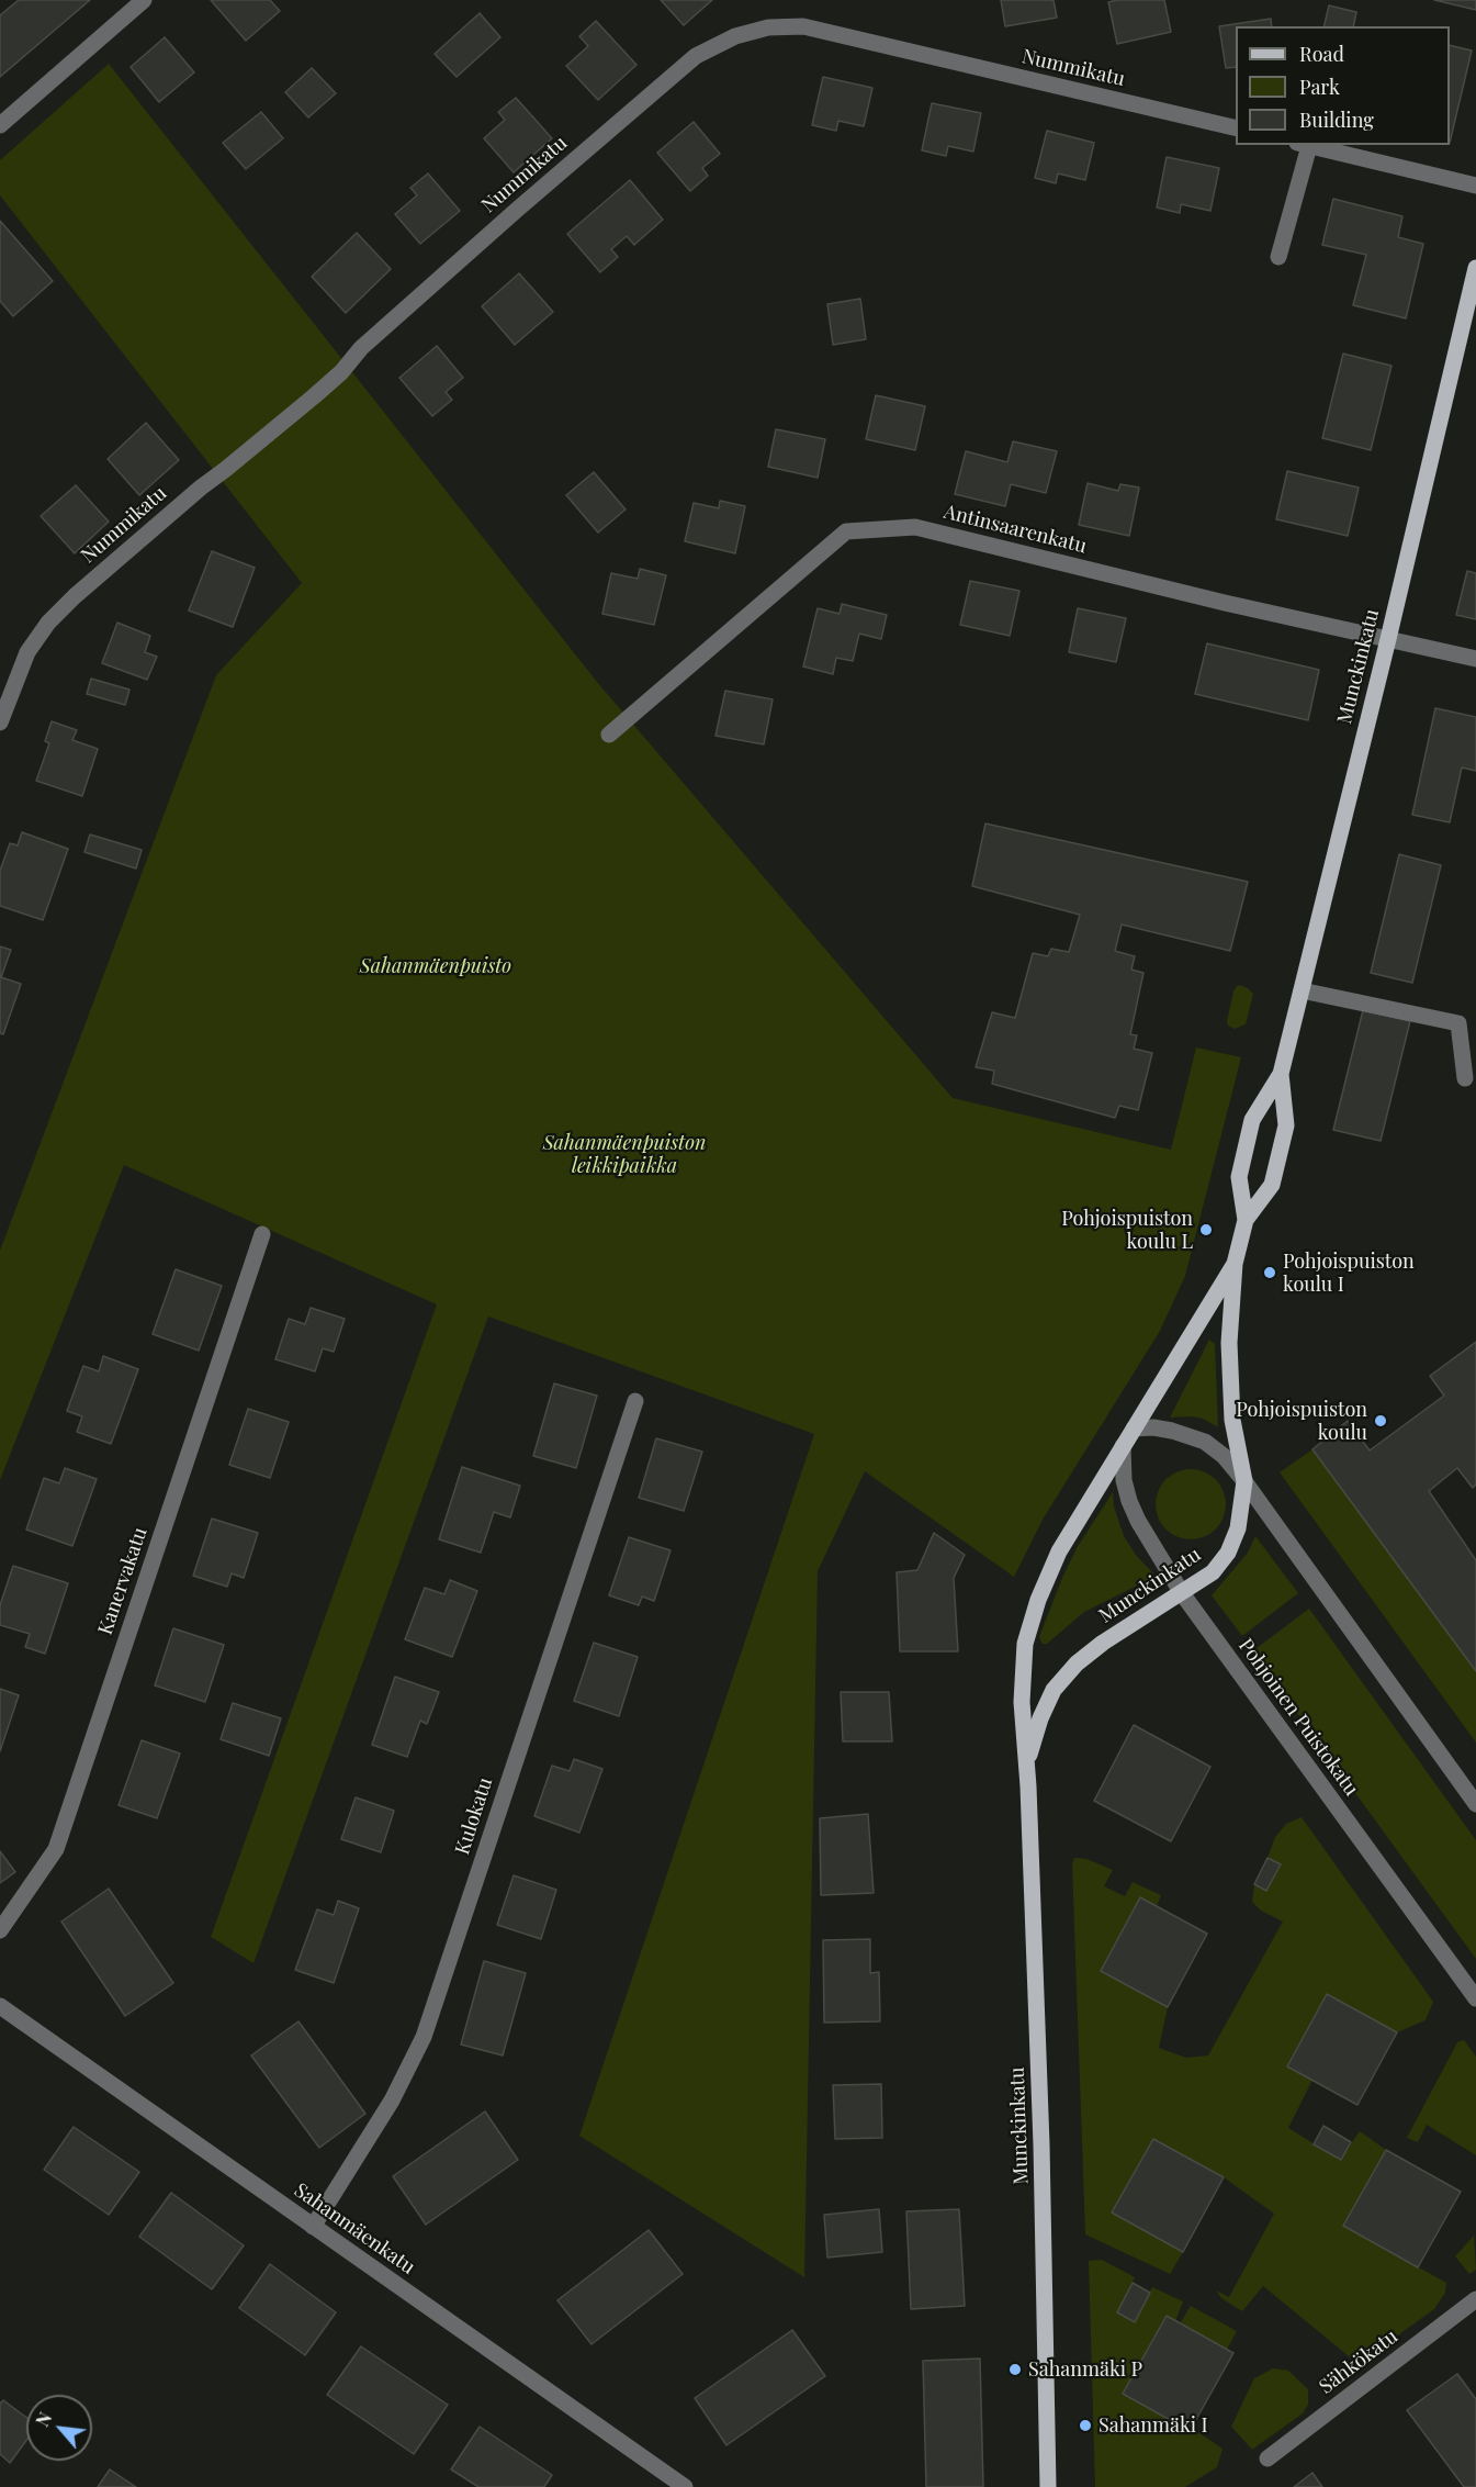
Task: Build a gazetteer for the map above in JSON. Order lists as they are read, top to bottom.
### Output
{
  "streets": {
    "main road": ["Munckinkatu"],
    "street": [
      "Nummikatu",
      "Antinsaarenkatu",
      "Kanervakatu",
      "Pohjoinen Puistokatu",
      "Kulokatu",
      "Sahanmäenkatu",
      "Sähkökatu"
    ]
  },
  "crossings": [
    ["Antinsaarenkatu", "Munckinkatu"],
    ["Munckinkatu", "Pohjoinen Puistokatu"],
    ["Kulokatu", "Sahanmäenkatu"]
  ],
  "parks": ["Sahanmäenpuisto", "Sahanmäenpuiston leikkipaikka"],
  "places": [
    "Pohjoispuiston koulu L",
    "Pohjoispuiston koulu I",
    "Pohjoispuiston koulu",
    "Sahanmäki P",
    "Sahanmäki I"
  ],
  "legend": ["Road", "Park", "Building"],
  "north": "top left"
}
